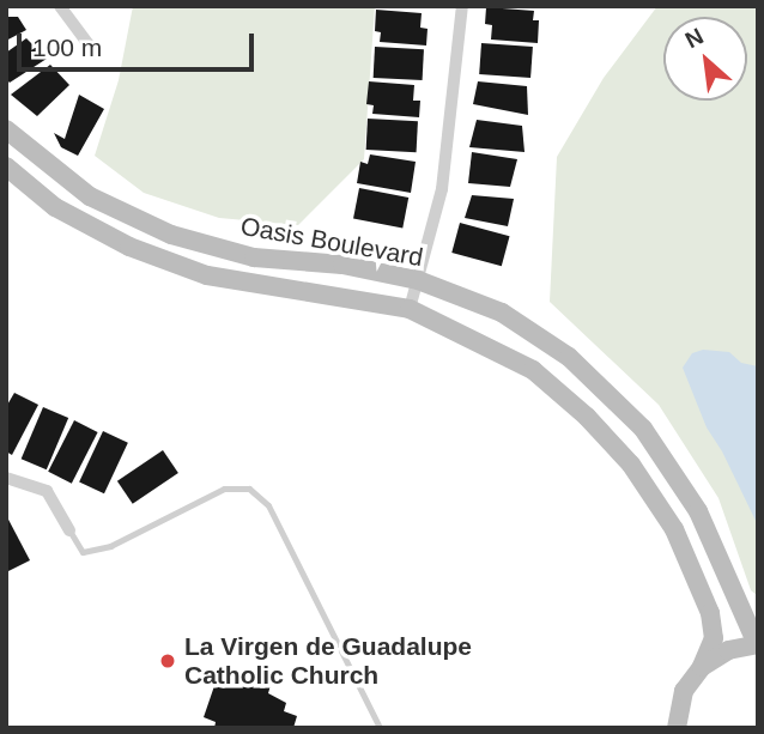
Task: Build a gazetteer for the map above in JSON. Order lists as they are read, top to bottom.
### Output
{
  "streets": {
    "street": ["Oasis Boulevard"]
  },
  "places": ["La Virgen de Guadalupe Catholic Church"],
  "scale_bar": "100 m",
  "north": "top left"
}
